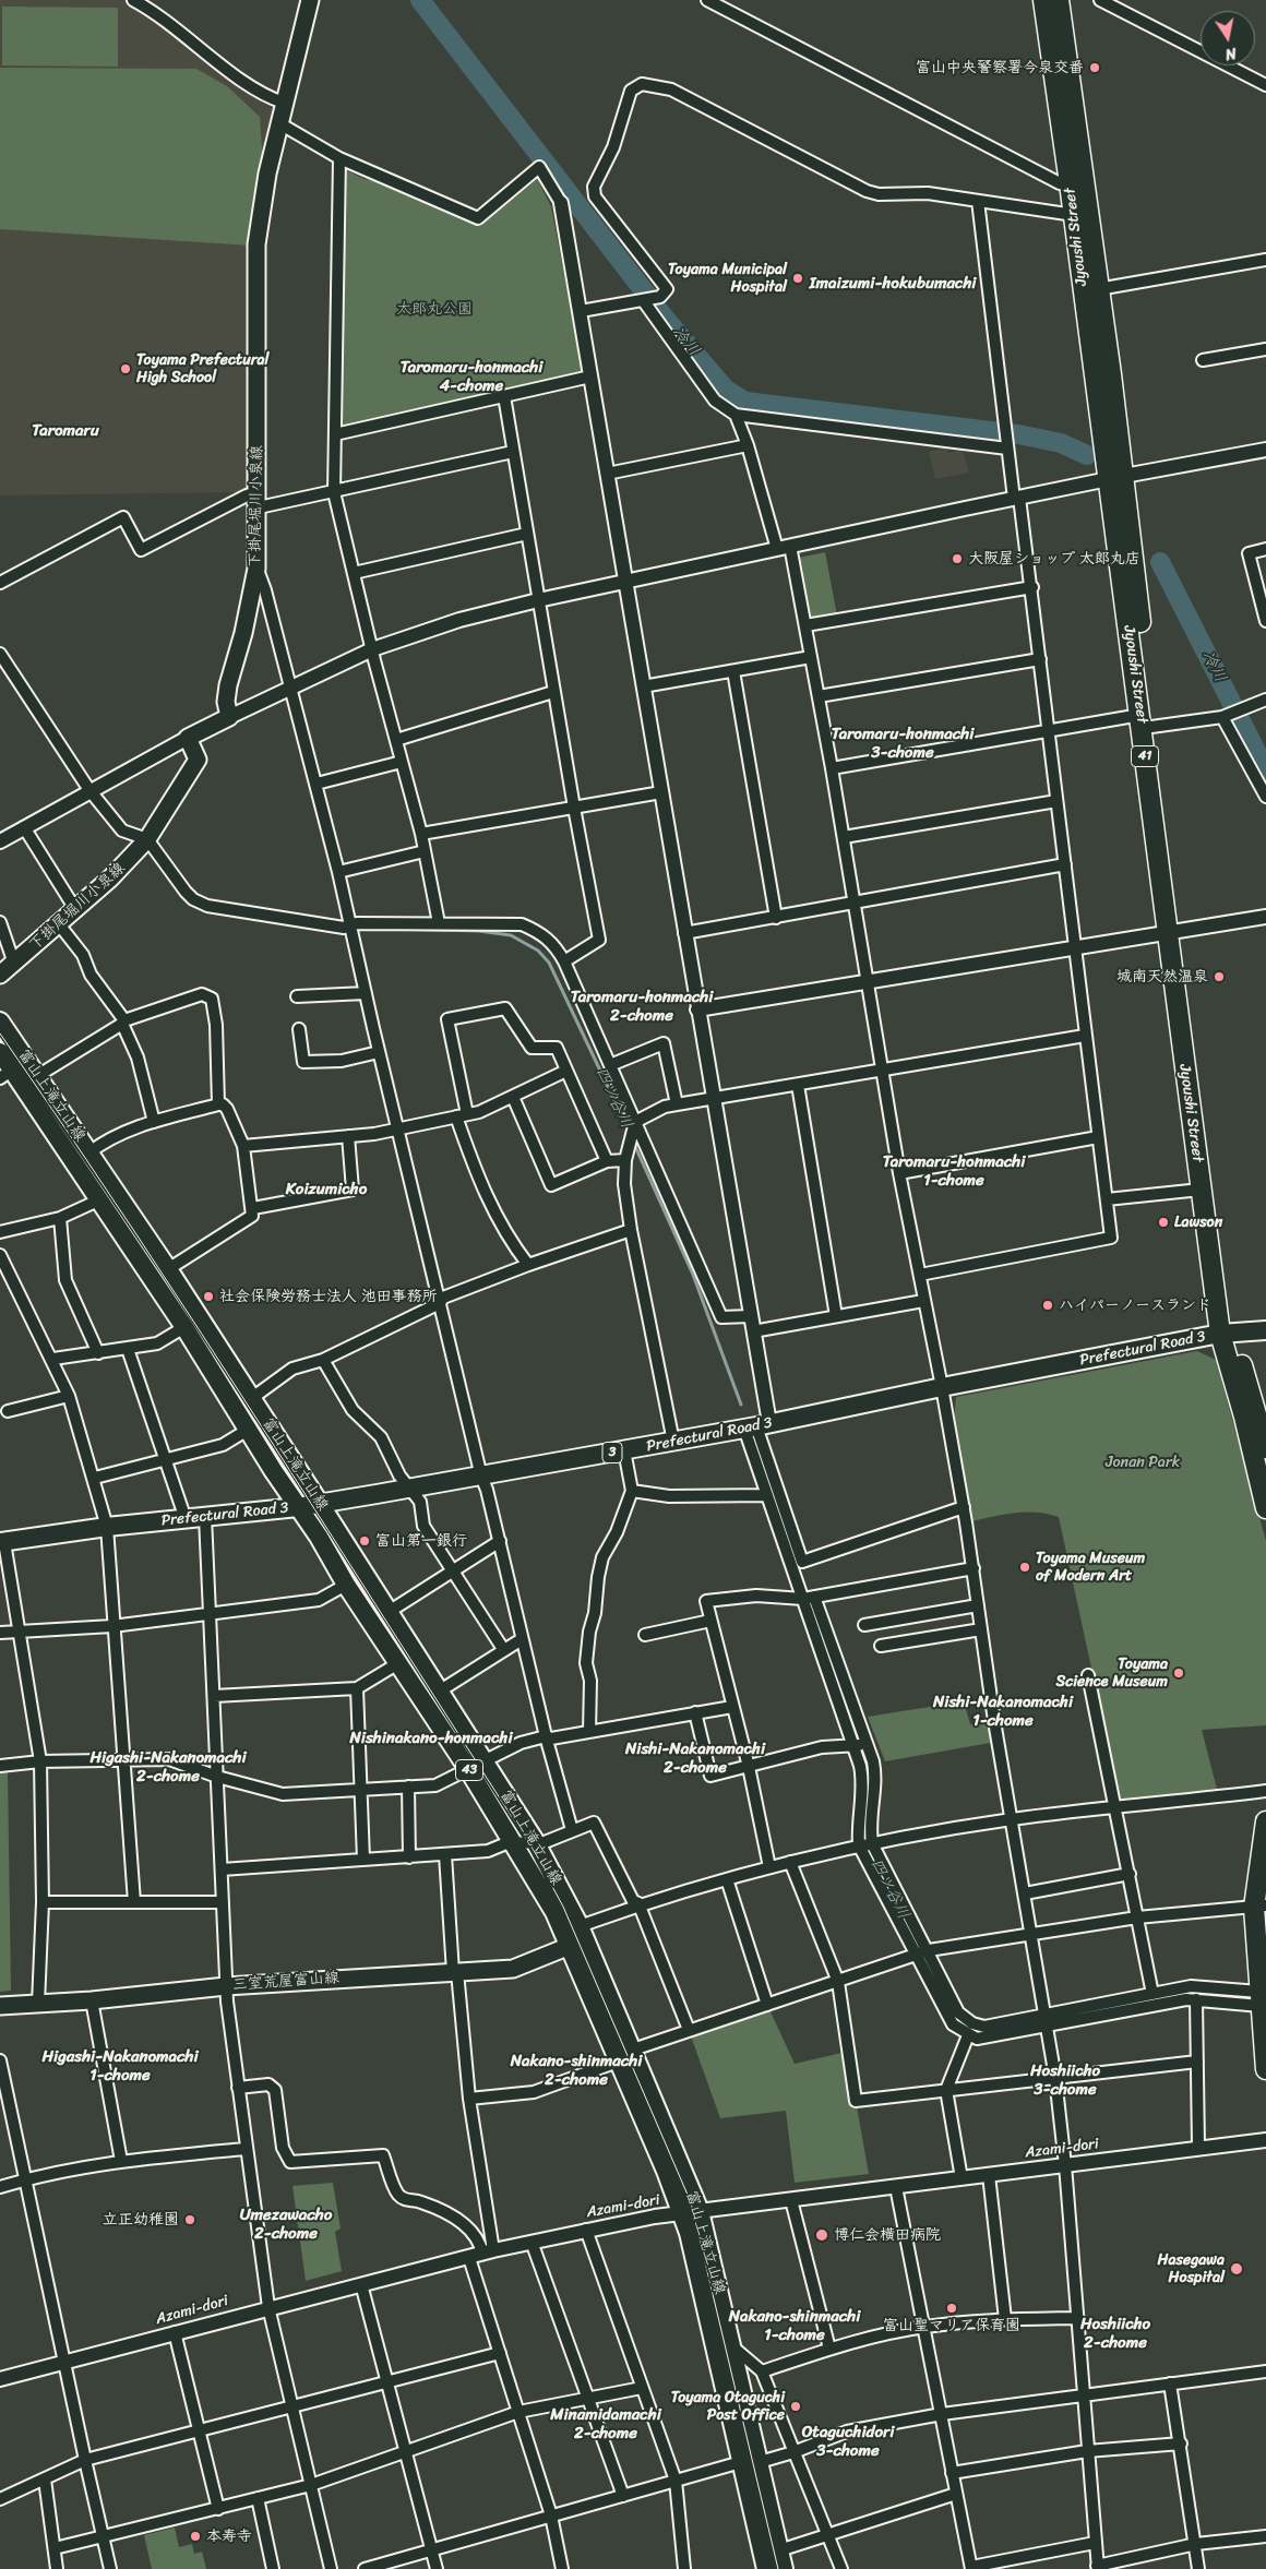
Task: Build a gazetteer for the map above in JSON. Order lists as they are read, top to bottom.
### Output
{
  "streets": {
    "highway": ["Jyoushi Street", "41"],
    "main road": [
      "下掛尾堀川小泉線",
      "富山上滝立山線",
      "Prefectural Road 3",
      "3",
      "43",
      "三室荒屋富山線"
    ],
    "street": ["Azami-dori"]
  },
  "crossings": [
    ["Jyoushi Street", "Prefectural Road 3"],
    ["富山上滝立山線", "Prefectural Road 3"],
    ["富山上滝立山線", "三室荒屋富山線"],
    ["富山上滝立山線", "Azami-dori"]
  ],
  "districts": [
    "Imaizumi-hokubumachi",
    "Taromaru-honmachi 4-chome",
    "Taromaru",
    "Taromaru-honmachi 3-chome",
    "Taromaru-honmachi 2-chome",
    "Taromaru-honmachi 1-chome",
    "Koizumicho",
    "Nishi-Nakanomachi 1-chome",
    "Nishinakano-honmachi",
    "Nishi-Nakanomachi 2-chome",
    "Higashi-Nakanomachi 2-chome",
    "Higashi-Nakanomachi 1-chome",
    "Nakano-shinmachi 2-chome",
    "Hoshiicho 3-chome",
    "Umezawacho 2-chome",
    "Nakano-shinmachi 1-chome",
    "Hoshiicho 2-chome",
    "Minamidamachi 2-chome",
    "Otaguchidori 3-chome"
  ],
  "water": ["冷川", "四ツ谷川"],
  "parks": ["太郎丸公園", "Jonan Park"],
  "places": [
    "富山中央警察署今泉交番",
    "Toyama Municipal Hospital",
    "Toyama Prefectural High School",
    "大阪屋ショップ 太郎丸店",
    "城南天然温泉",
    "Lawson",
    "社会保険労務士法人 池田事務所",
    "ハイパーノースランド",
    "富山第一銀行",
    "Toyama Museum of Modern Art",
    "Toyama Science Museum",
    "立正幼稚園",
    "博仁会横田病院",
    "Hasegawa Hospital",
    "富山聖マリア保育園",
    "Toyama Otaguchi Post Office",
    "本寿寺"
  ],
  "north": "bottom"
}
